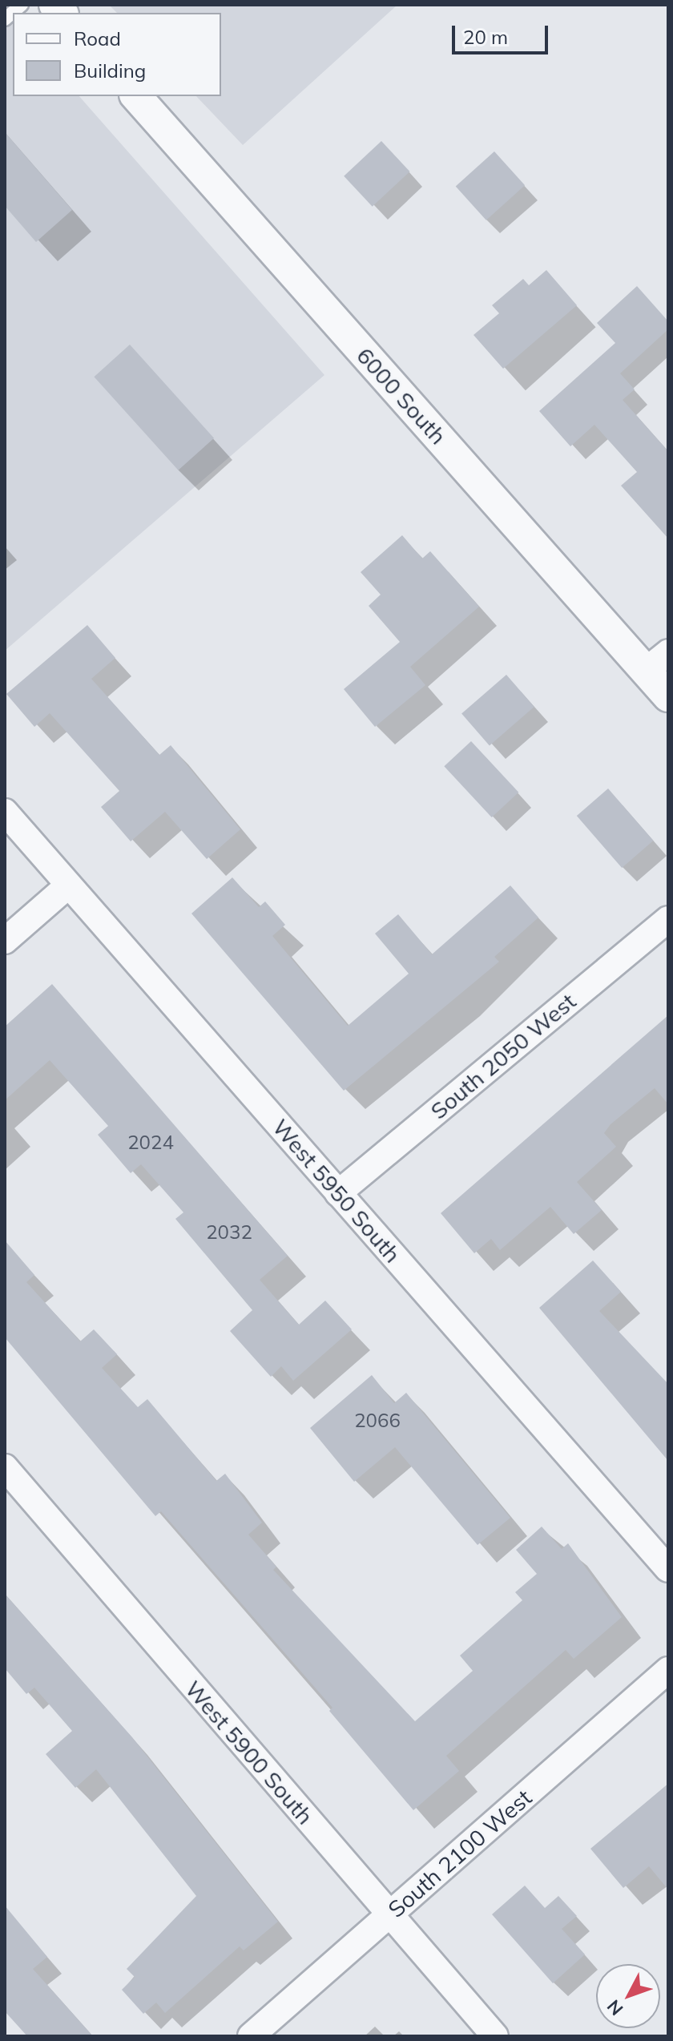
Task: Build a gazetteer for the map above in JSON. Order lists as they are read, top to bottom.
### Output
{
  "streets": {
    "street": [
      "6000 South",
      "South 2050 West",
      "West 5950 South",
      "West 5900 South",
      "South 2100 West"
    ]
  },
  "crossings": [
    ["South 2050 West", "West 5950 South"],
    ["West 5900 South", "South 2100 West"]
  ],
  "house_numbers": ["2024", "2032", "2066"],
  "legend": ["Road", "Building"],
  "scale_bar": "20 m",
  "north": "bottom left"
}
